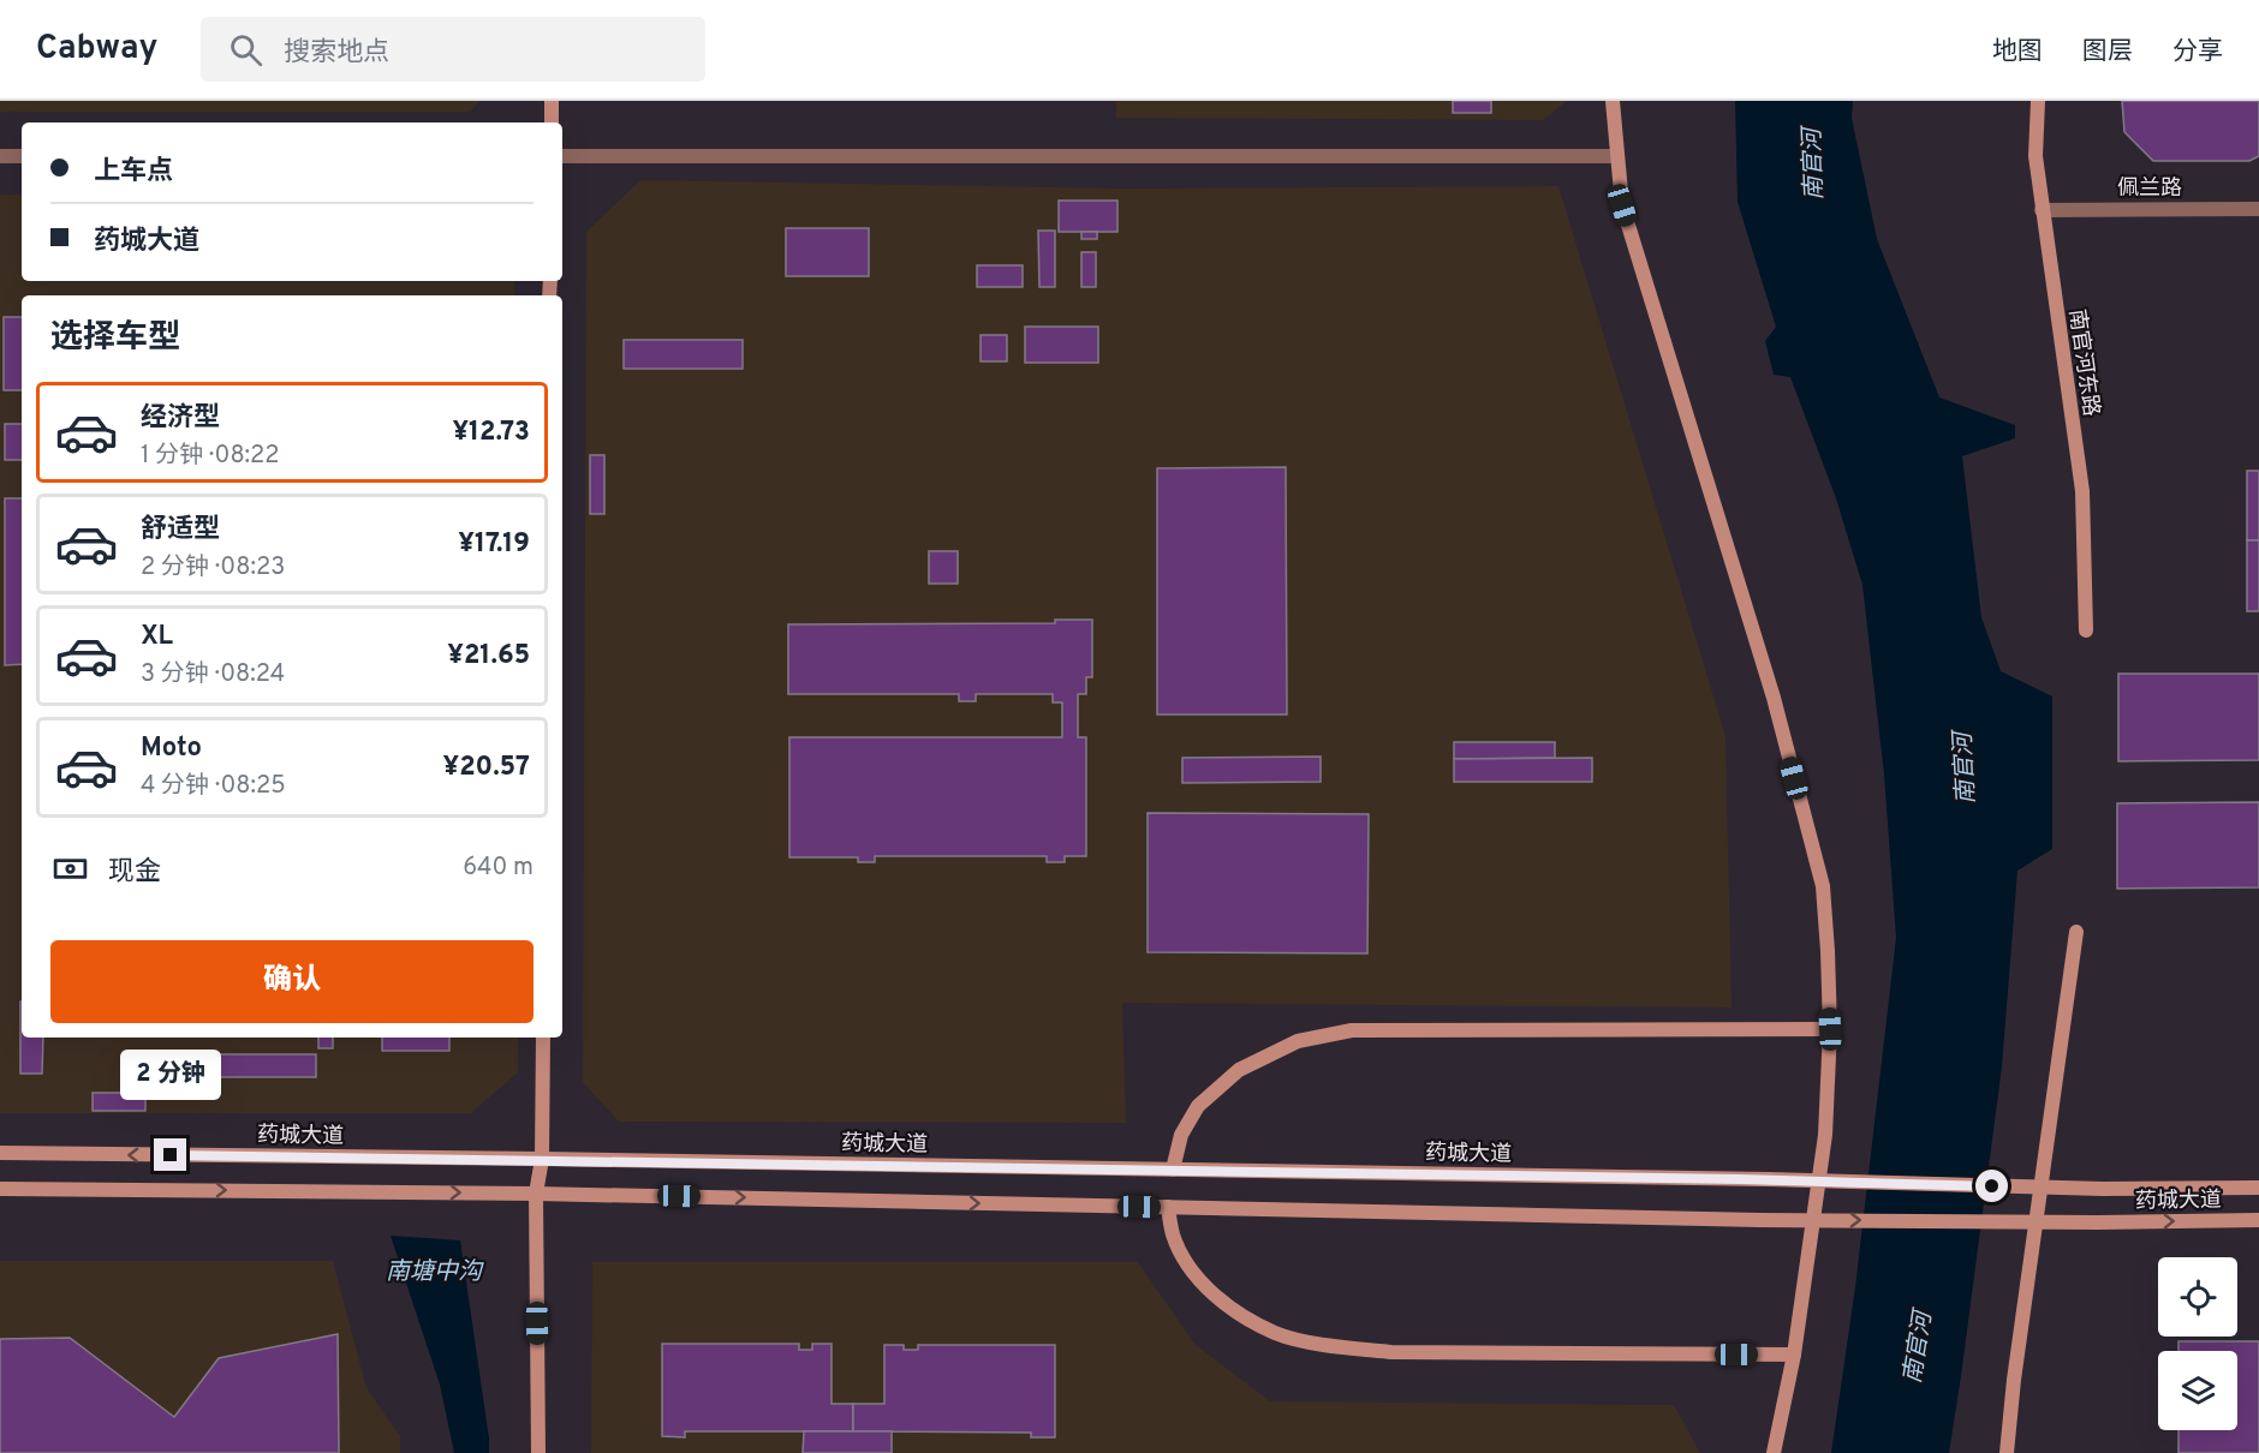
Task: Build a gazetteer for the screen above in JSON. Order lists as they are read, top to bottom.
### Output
{
  "streets": {
    "main road": ["南官河东路", "药城大道"],
    "street": ["佩兰路"]
  },
  "crossings": [
    ["佩兰路", "南官河东路"]
  ],
  "water": ["南官河", "南塘中沟"],
  "page": {
    "header": "Cabway",
    "search": "搜索地点",
    "nav": ["地图", "图层", "分享"],
    "banner": ["上车点", "药城大道"],
    "heading": "选择车型",
    "list": [
      {
        "name": "经济型",
        "note": "1 分钟 · 08:22",
        "value": "¥12.73"
      },
      {
        "name": "舒适型",
        "note": "2 分钟 · 08:23",
        "value": "¥17.19"
      },
      {
        "name": "XL",
        "note": "3 分钟 · 08:24",
        "value": "¥21.65"
      },
      {
        "name": "Moto",
        "note": "4 分钟 · 08:25",
        "value": "¥20.57"
      }
    ],
    "pay": ["现金", "640 m"],
    "buttons": "确认",
    "bubble": "2 分钟"
  }
}
